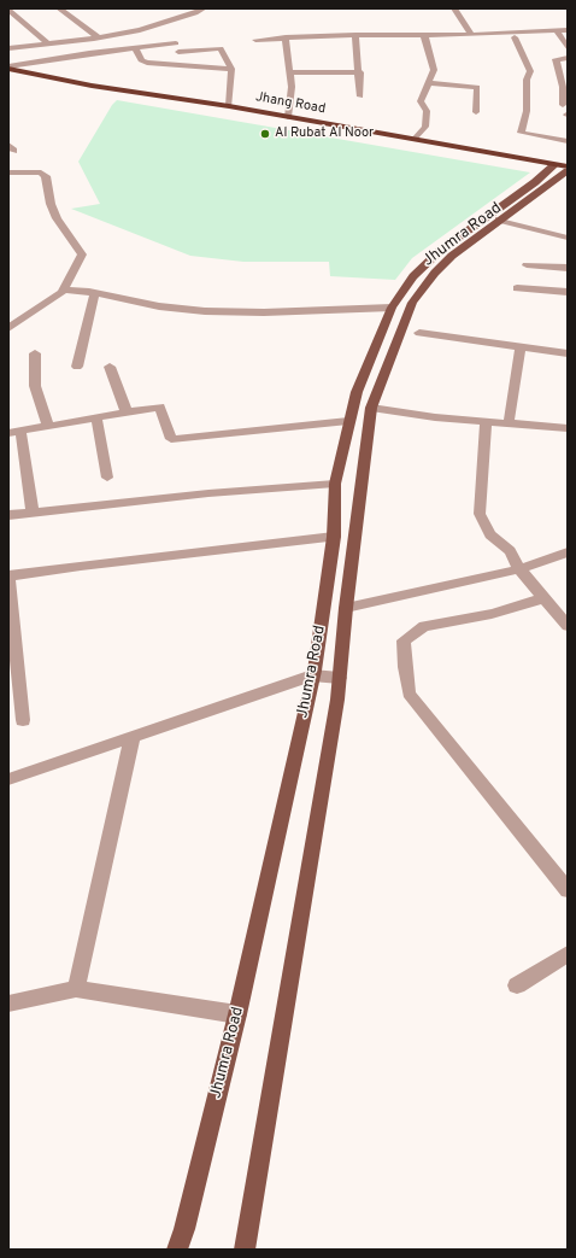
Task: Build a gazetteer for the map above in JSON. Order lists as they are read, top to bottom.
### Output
{
  "streets": {
    "highway": ["Jhang Road"],
    "main road": ["Jhumra Road"]
  },
  "crossings": [
    ["Jhang Road", "Jhumra Road"]
  ],
  "places": ["Al Rubat Al Noor"]
}
